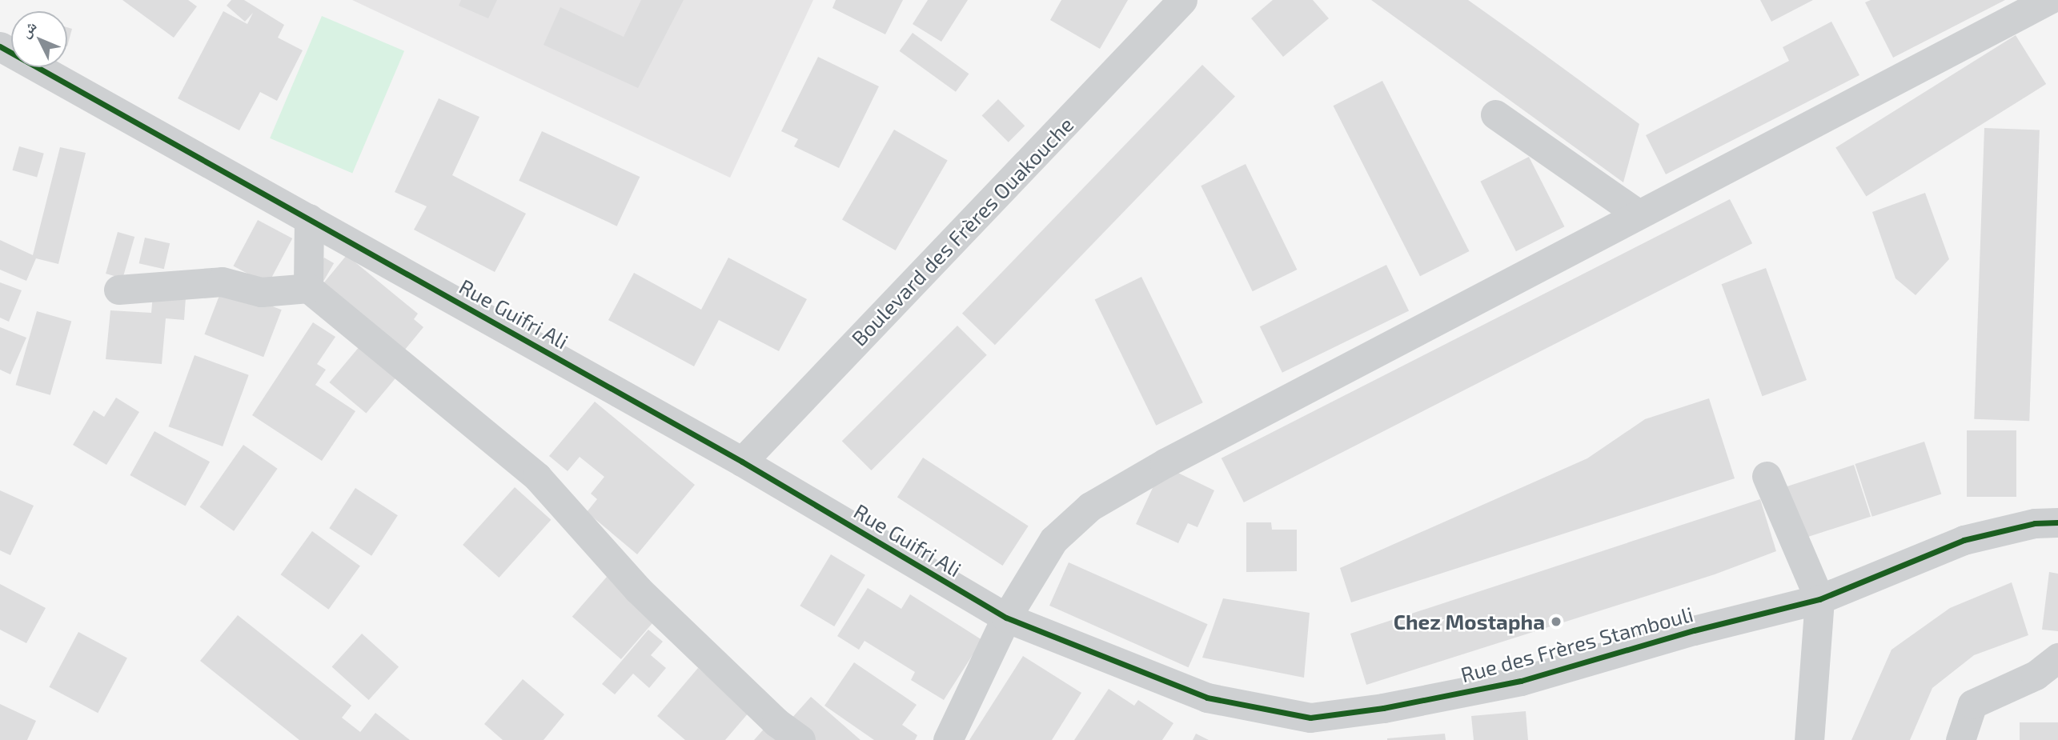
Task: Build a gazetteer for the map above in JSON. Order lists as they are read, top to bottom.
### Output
{
  "streets": {
    "street": ["Boulevard des Frères Ouakouche", "Rue Guifri Ali", "Rue des Frères Stambouli"]
  },
  "crossings": [
    ["Boulevard des Frères Ouakouche", "Rue Guifri Ali"],
    ["Rue Guifri Ali", "Rue des Frères Stambouli"]
  ],
  "places": ["Chez Mostapha"],
  "north": "top left"
}
